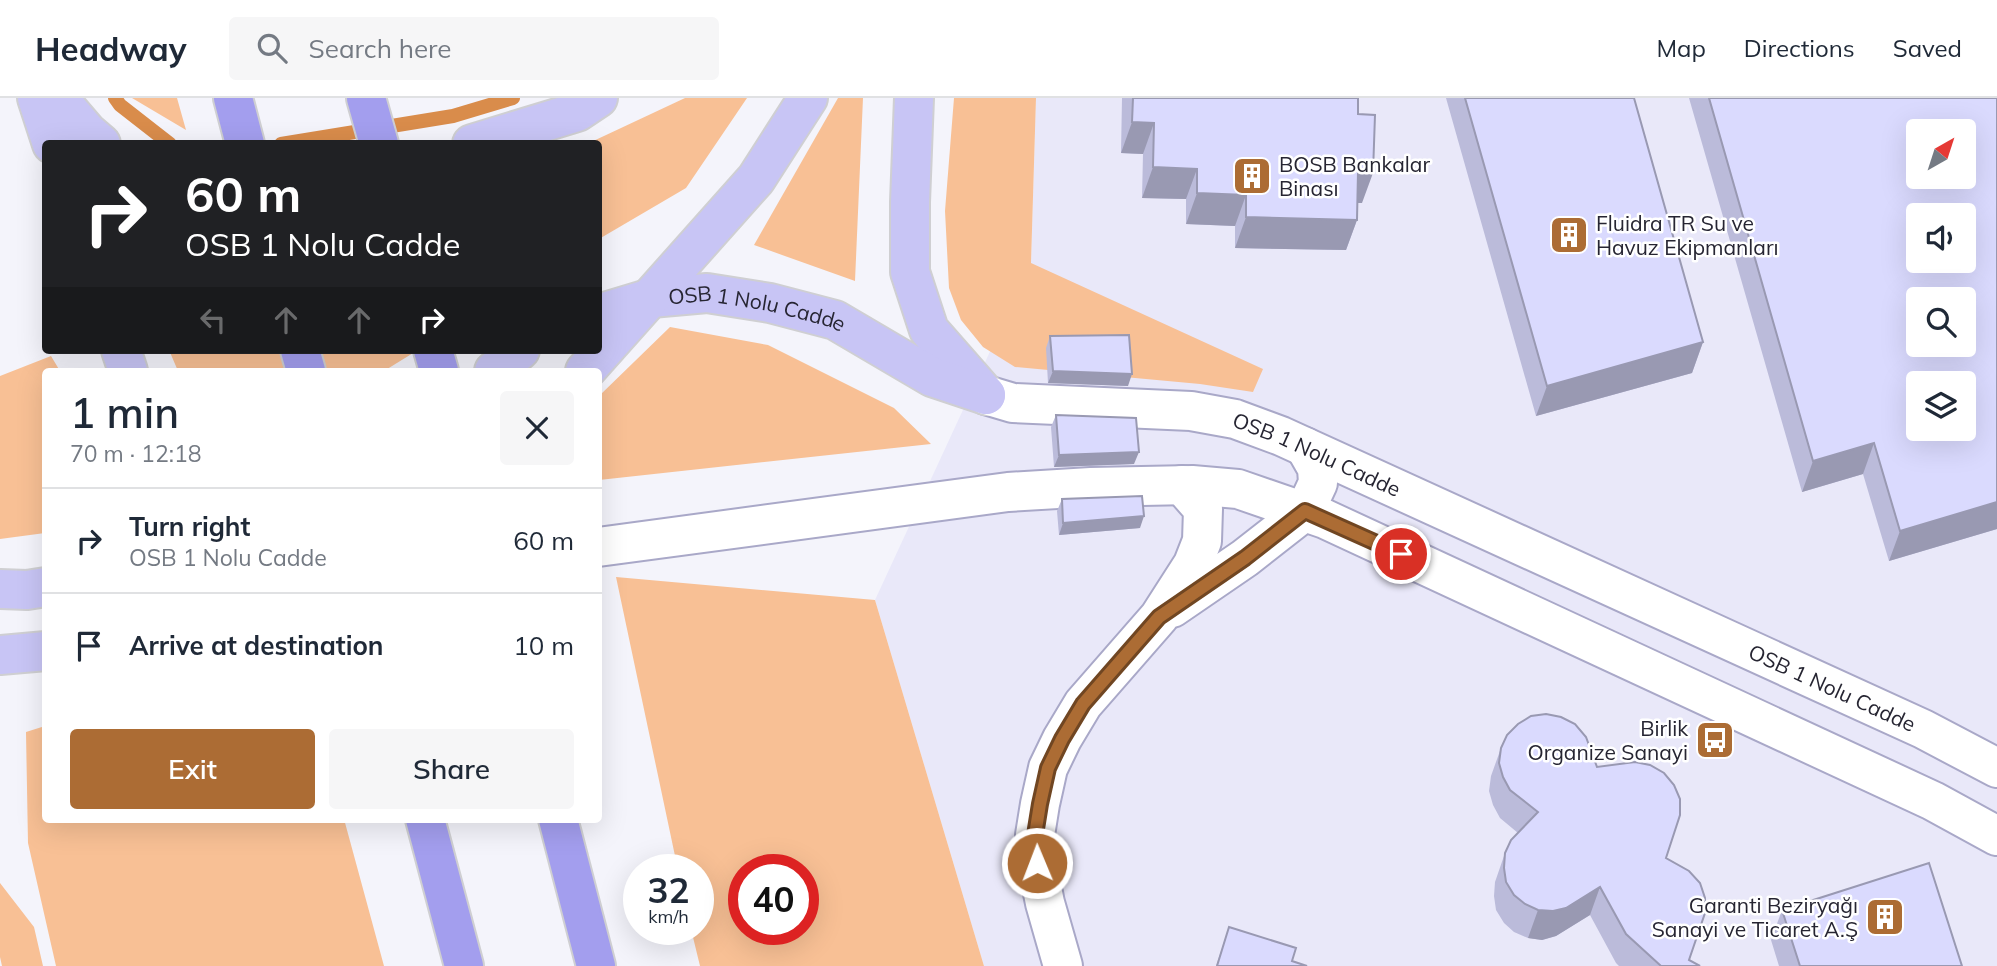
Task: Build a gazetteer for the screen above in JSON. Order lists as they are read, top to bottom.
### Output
{
  "streets": {
    "main road": ["OSB 1 Nolu Cadde"]
  },
  "places": {
    "building": ["BOSB Bankalar Binası", "Fluidra TR Su ve Havuz Ekipmanları", "Garanti Beziryağı Sanayi ve Ticaret A.Ş"],
    "bus stop": ["Birlik Organize Sanayi"]
  },
  "north": "top right",
  "page": {
    "header": "Headway",
    "search": "Search here",
    "nav": ["Map", "Directions", "Saved"],
    "turn": ["60 m", "OSB 1 Nolu Cadde"],
    "heading": ["1 min", "70 m · 12:18"],
    "list": [
      {
        "name": "Turn right",
        "note": "OSB 1 Nolu Cadde",
        "value": "60 m"
      },
      {
        "name": "Arrive at destination",
        "value": "10 m"
      }
    ],
    "buttons": ["Exit", "Share"],
    "speed": "32 km/h",
    "limit": "40"
  }
}
